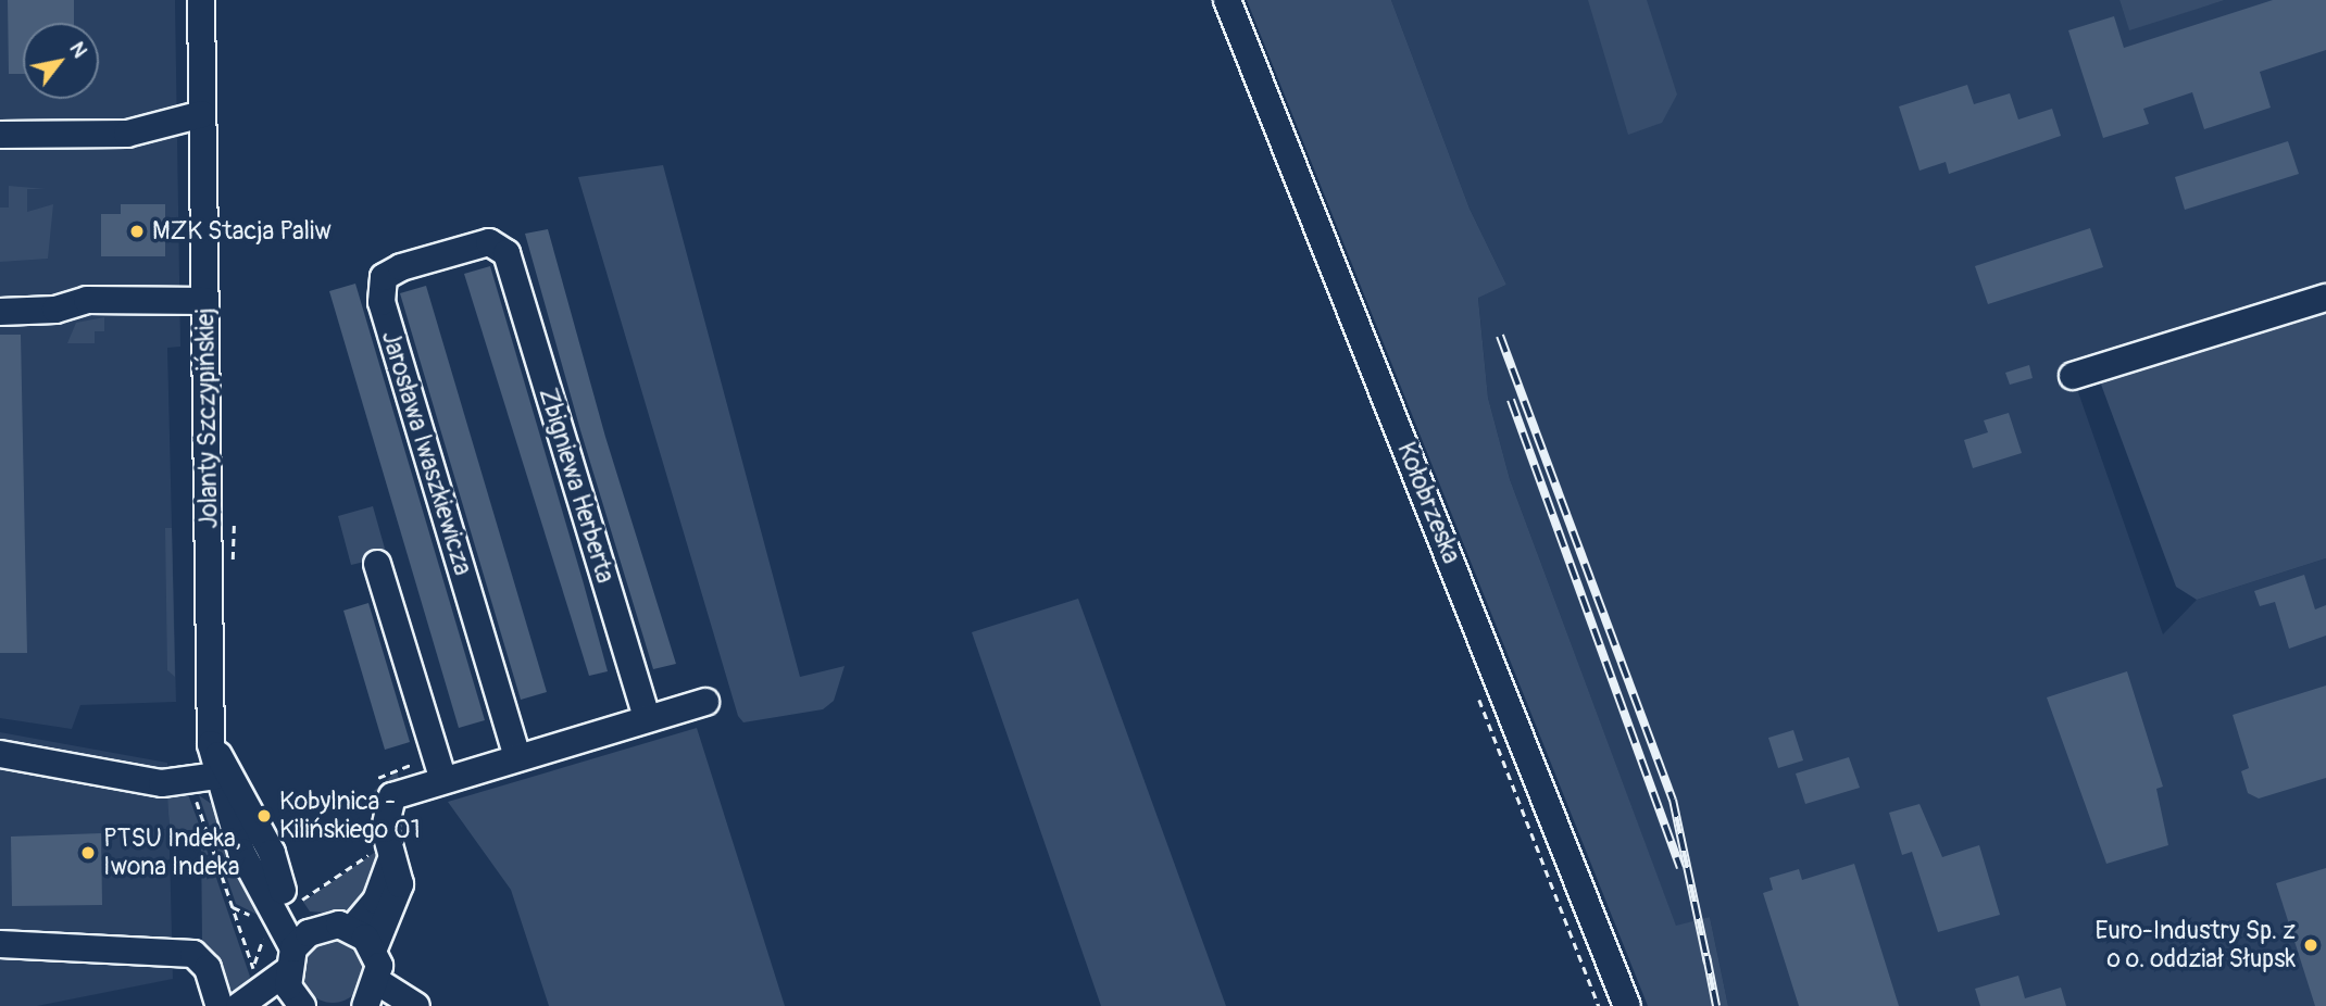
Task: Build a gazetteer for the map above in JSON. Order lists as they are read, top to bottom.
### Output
{
  "streets": {
    "street": [
      "Jolanty Szczypińskiej",
      "Jarosława Iwaszkiewicza",
      "Zbigniewa Herberta",
      "Kołobrzeska"
    ]
  },
  "crossings": [
    ["Jarosława Iwaszkiewicza", "Zbigniewa Herberta"]
  ],
  "places": [
    "MZK Stacja Paliw",
    "Kobylnica - Kilińskiego 01",
    "PTSU Indeka, Iwona Indeka",
    "Euro-Industry Sp. z o o. oddział Słupsk"
  ],
  "north": "top right"
}
